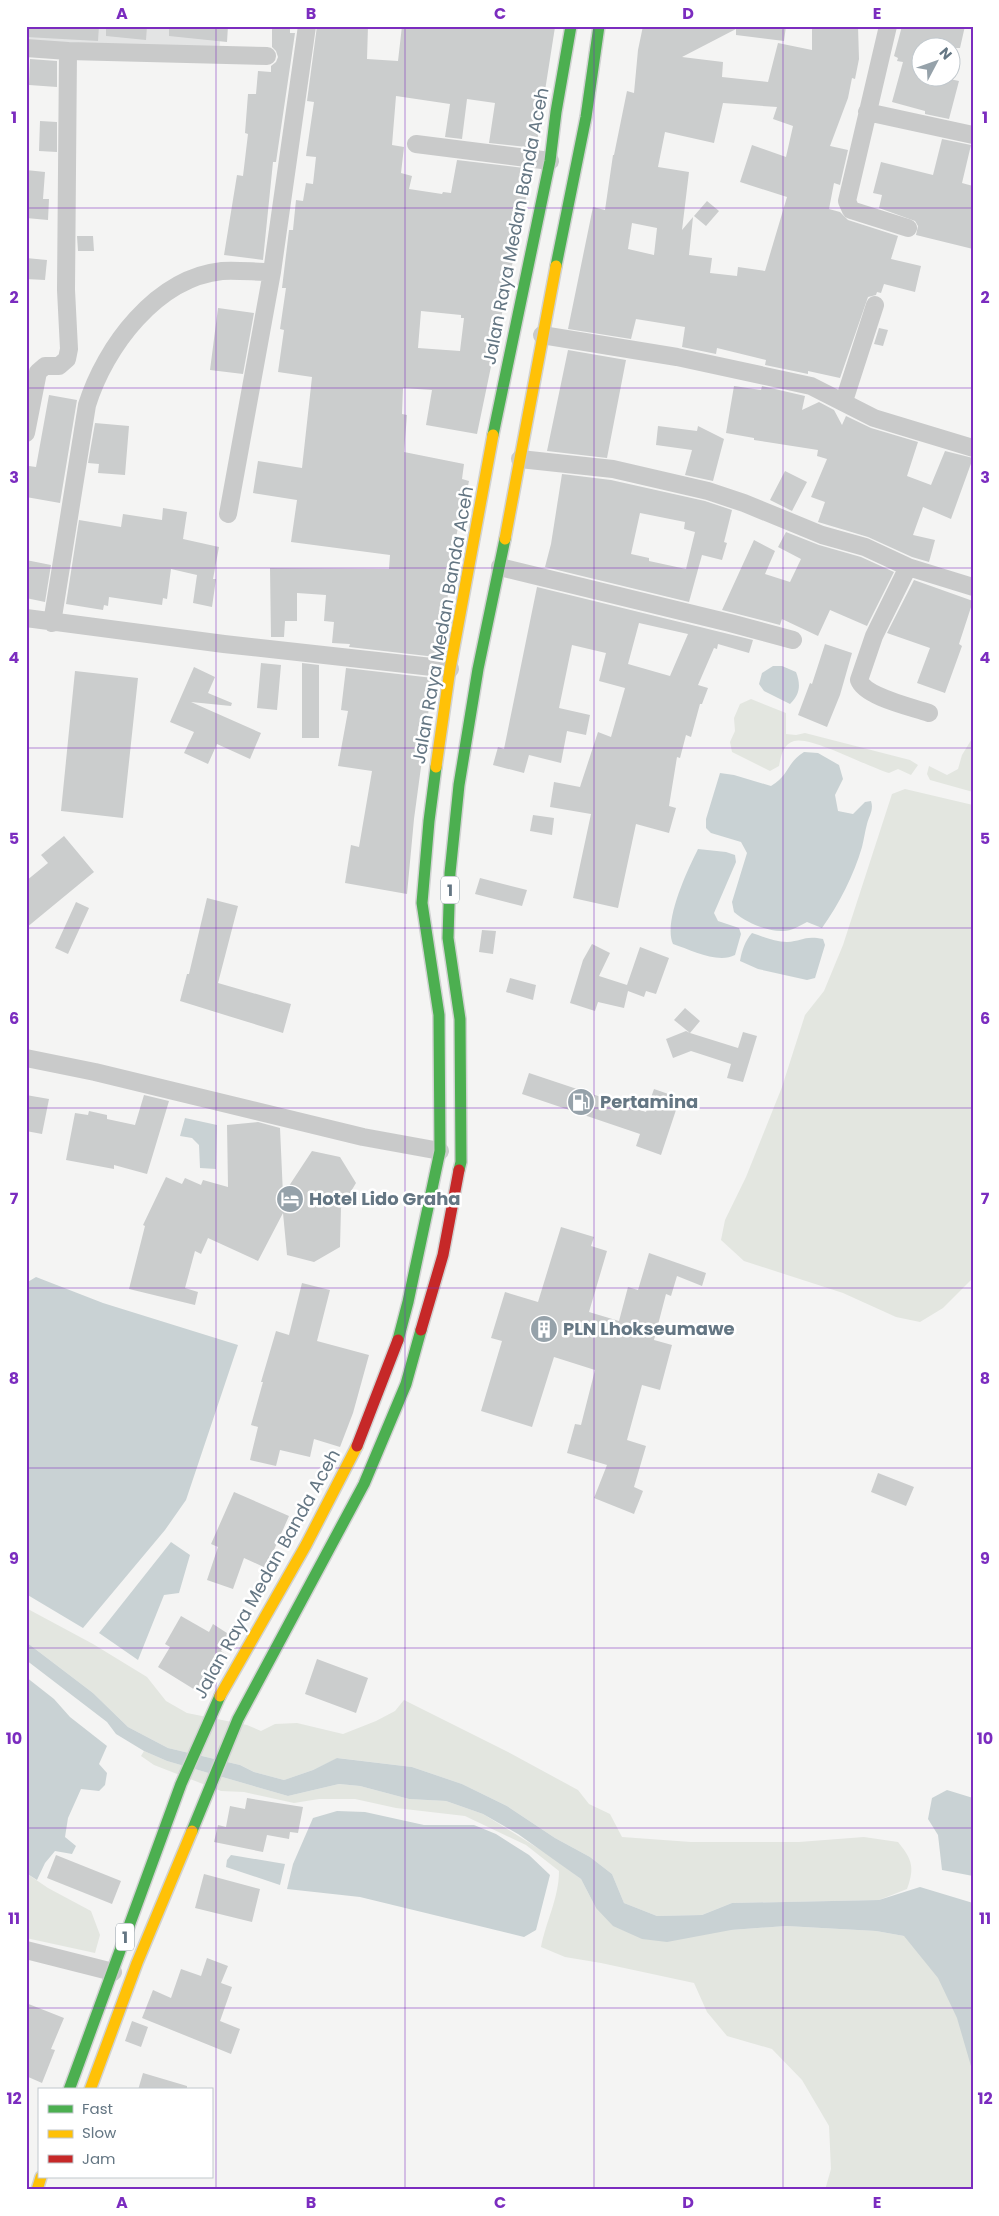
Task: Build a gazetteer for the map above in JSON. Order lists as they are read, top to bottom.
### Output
{
  "streets": {
    "highway": ["Jalan Raya Medan Banda Aceh", "1"]
  },
  "places": {
    "fuel station": ["Pertamina"],
    "hotel": ["Hotel Lido Graha"],
    "building": ["PLN Lhokseumawe"]
  },
  "legend": ["Fast", "Slow", "Jam"],
  "north": "top right",
  "grid": {
    "columns": [
      "A",
      "B",
      "C",
      "D",
      "E"
    ],
    "rows": [
      "1",
      "2",
      "3",
      "4",
      "5",
      "6",
      "7",
      "8",
      "9",
      "10",
      "11",
      "12"
    ]
  }
}
